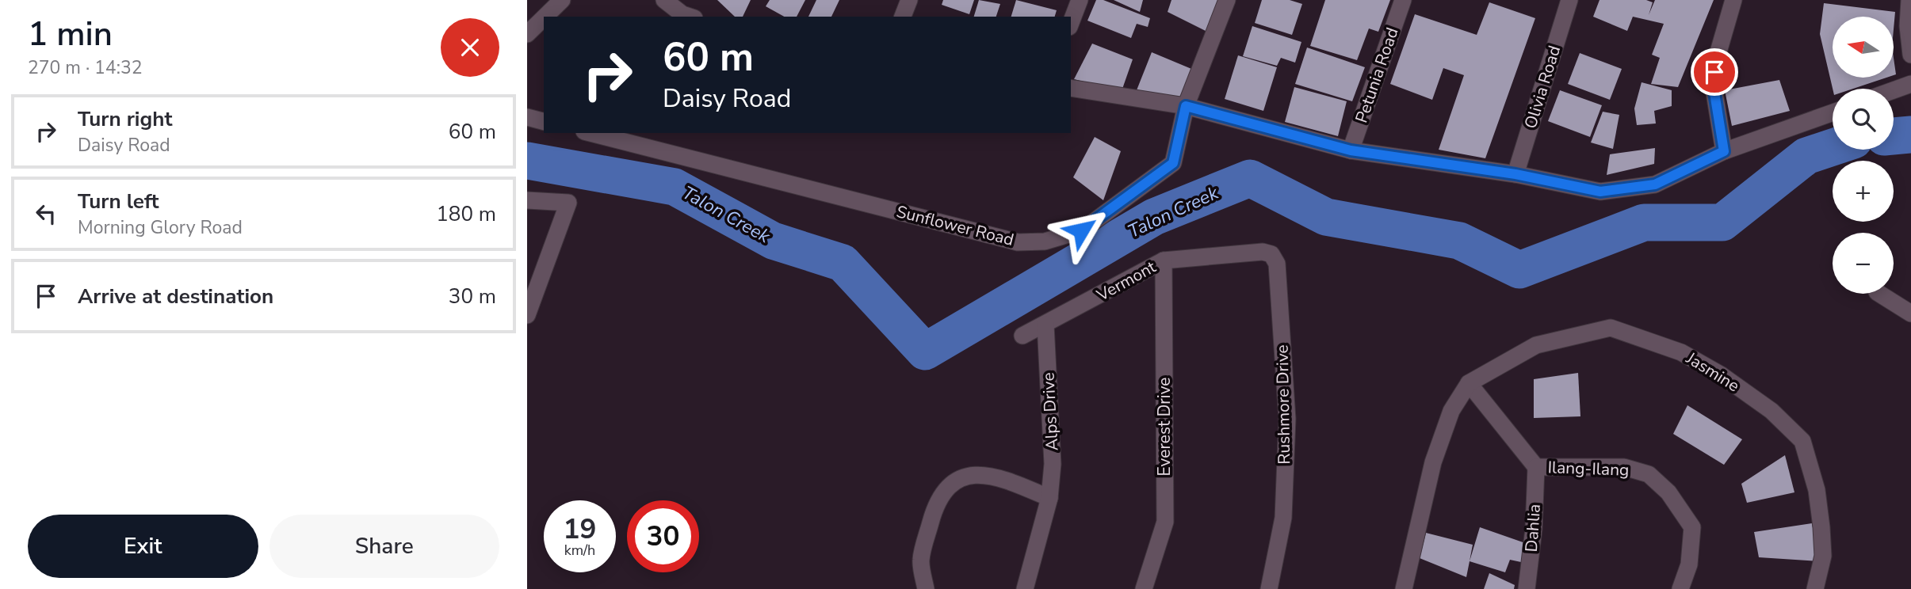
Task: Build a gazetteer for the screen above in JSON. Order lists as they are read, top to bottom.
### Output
{
  "streets": {
    "street": [
      "Petunia Road",
      "Olivia Road",
      "Sunflower Road",
      "Vermont",
      "Jasmine",
      "Rushmore Drive",
      "Alps Drive",
      "Everest Drive",
      "Ilang-Ilang",
      "Dahlia"
    ]
  },
  "crossings": [
    ["Vermont", "Rushmore Drive"],
    ["Vermont", "Alps Drive"],
    ["Vermont", "Everest Drive"],
    ["Jasmine", "Ilang-Ilang"],
    ["Ilang-Ilang", "Dahlia"]
  ],
  "water": ["Talon Creek"],
  "north": "left",
  "page": {
    "heading": ["1 min", "270 m · 14:32"],
    "map_buttons": ["+", "−"],
    "turn": ["60 m", "Daisy Road"],
    "list": [
      {
        "name": "Turn right",
        "note": "Daisy Road",
        "value": "60 m"
      },
      {
        "name": "Turn left",
        "note": "Morning Glory Road",
        "value": "180 m"
      },
      {
        "name": "Arrive at destination",
        "value": "30 m"
      }
    ],
    "speed": "19 km/h",
    "limit": "30",
    "buttons": ["Exit", "Share"]
  }
}
